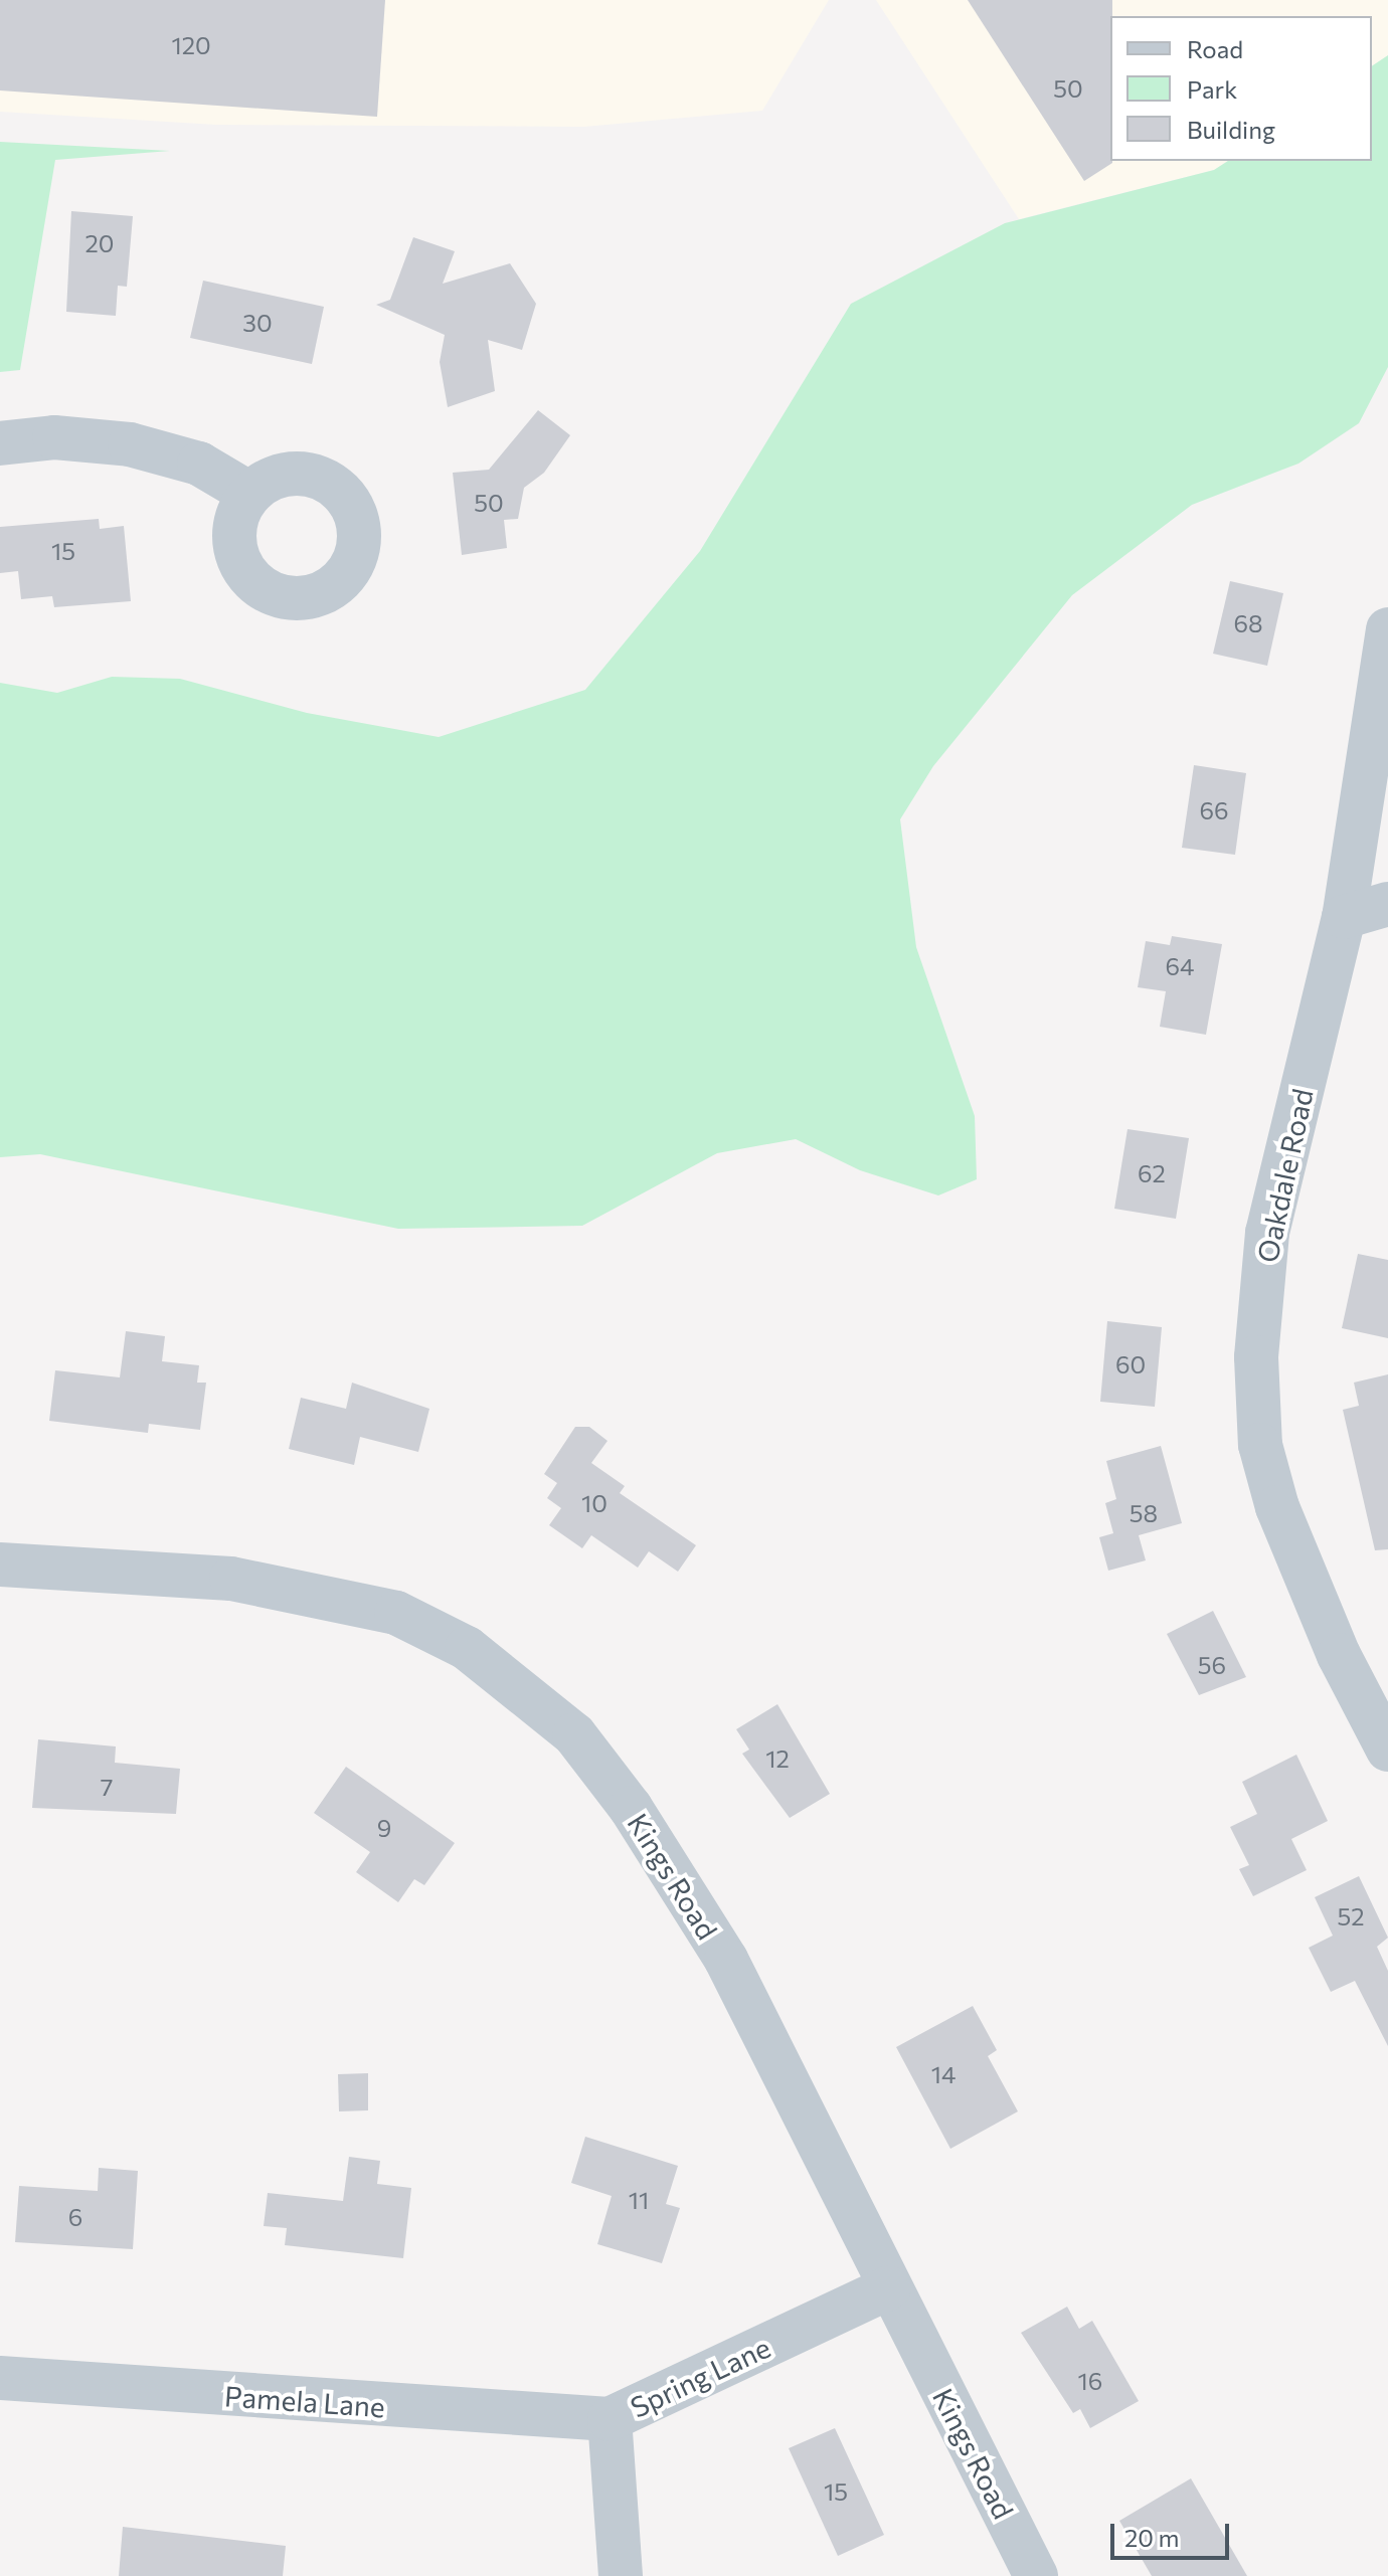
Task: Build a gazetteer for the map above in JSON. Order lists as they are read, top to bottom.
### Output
{
  "streets": {
    "street": [
      "Oakdale Road",
      "Kings Road",
      "Spring Lane",
      "Pamela Lane"
    ]
  },
  "crossings": [
    ["Kings Road", "Spring Lane"],
    ["Spring Lane", "Pamela Lane"]
  ],
  "house_numbers": [
    "120",
    "50",
    "20",
    "30",
    "50",
    "15",
    "68",
    "66",
    "64",
    "62",
    "60",
    "10",
    "58",
    "56",
    "12",
    "7",
    "9",
    "52",
    "14",
    "11",
    "6",
    "16",
    "15"
  ],
  "legend": ["Road", "Park", "Building"],
  "scale_bar": "20 m"
}
